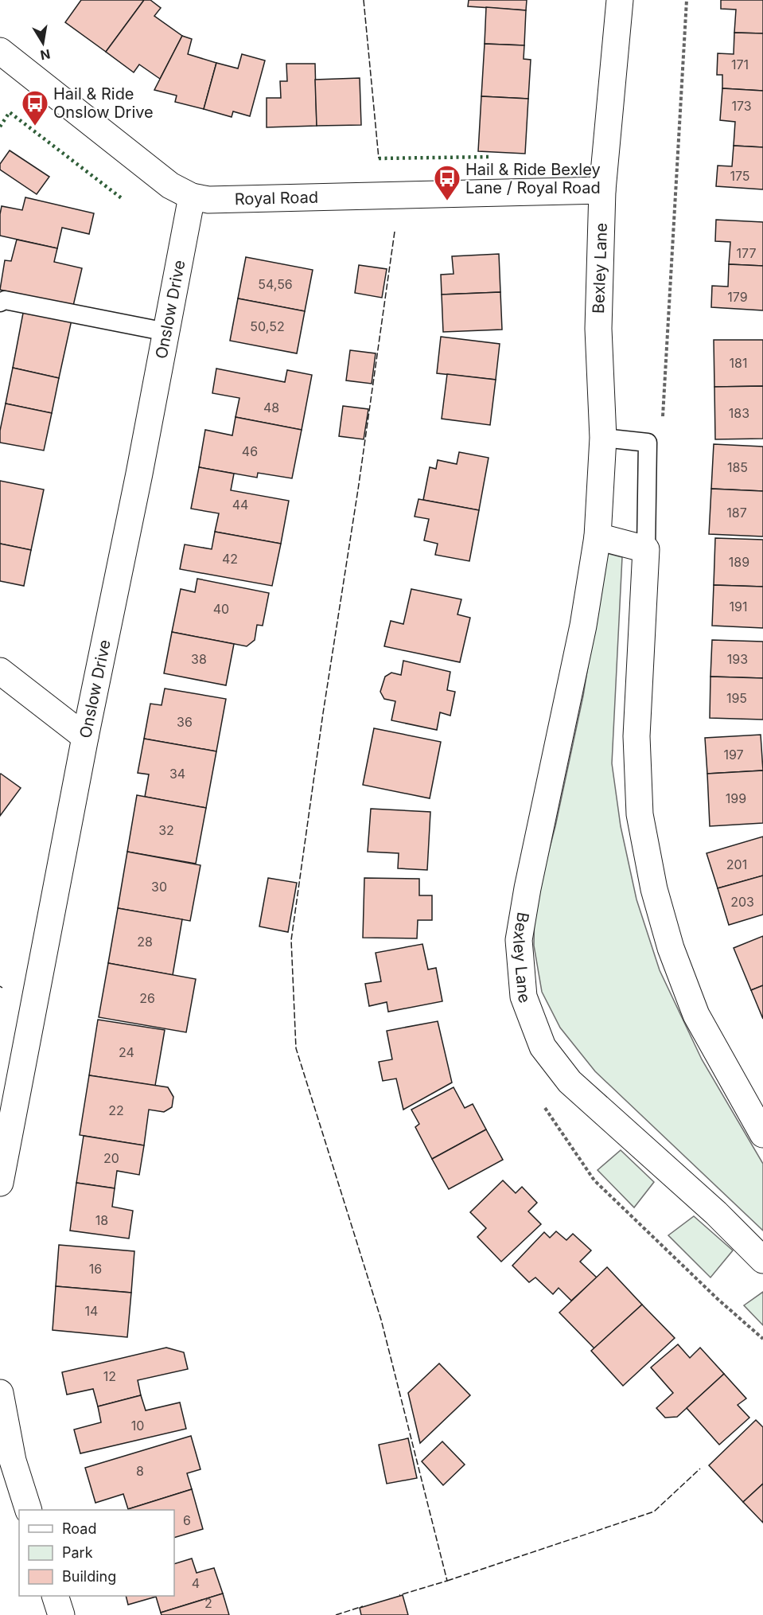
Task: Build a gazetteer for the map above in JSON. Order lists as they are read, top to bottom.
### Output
{
  "streets": {
    "street": ["Royal Road", "Bexley Lane", "Onslow Drive"]
  },
  "crossings": [
    ["Royal Road", "Bexley Lane"],
    ["Royal Road", "Onslow Drive"]
  ],
  "places": {
    "bus stop": ["Hail & Ride Onslow Drive", "Hail & Ride Bexley Lane / Royal Road"]
  },
  "house_numbers": [
    "171",
    "173",
    "175",
    "177",
    "54,56",
    "179",
    "50,52",
    "181",
    "48",
    "183",
    "46",
    "185",
    "44",
    "187",
    "42",
    "189",
    "191",
    "40",
    "38",
    "193",
    "195",
    "36",
    "197",
    "34",
    "199",
    "32",
    "201",
    "30",
    "203",
    "28",
    "26",
    "24",
    "22",
    "20",
    "18",
    "16",
    "14",
    "12",
    "10",
    "8",
    "6",
    "4",
    "2"
  ],
  "legend": ["Road", "Park", "Building"],
  "north": "bottom"
}
